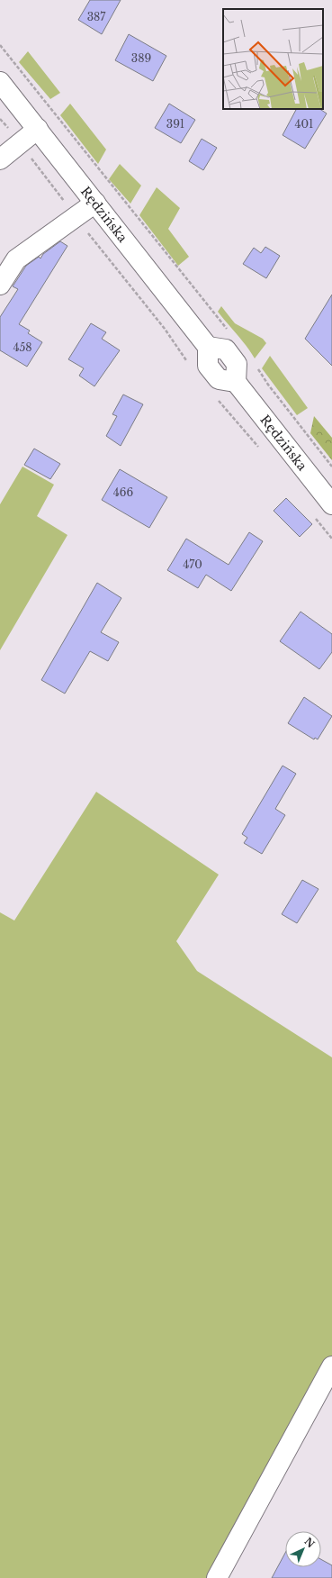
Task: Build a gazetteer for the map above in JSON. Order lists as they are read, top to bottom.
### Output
{
  "streets": {
    "main road": ["Rędzińska"]
  },
  "house_numbers": [
    "387",
    "389",
    "391",
    "401",
    "458",
    "466",
    "470"
  ],
  "north": "top right"
}
